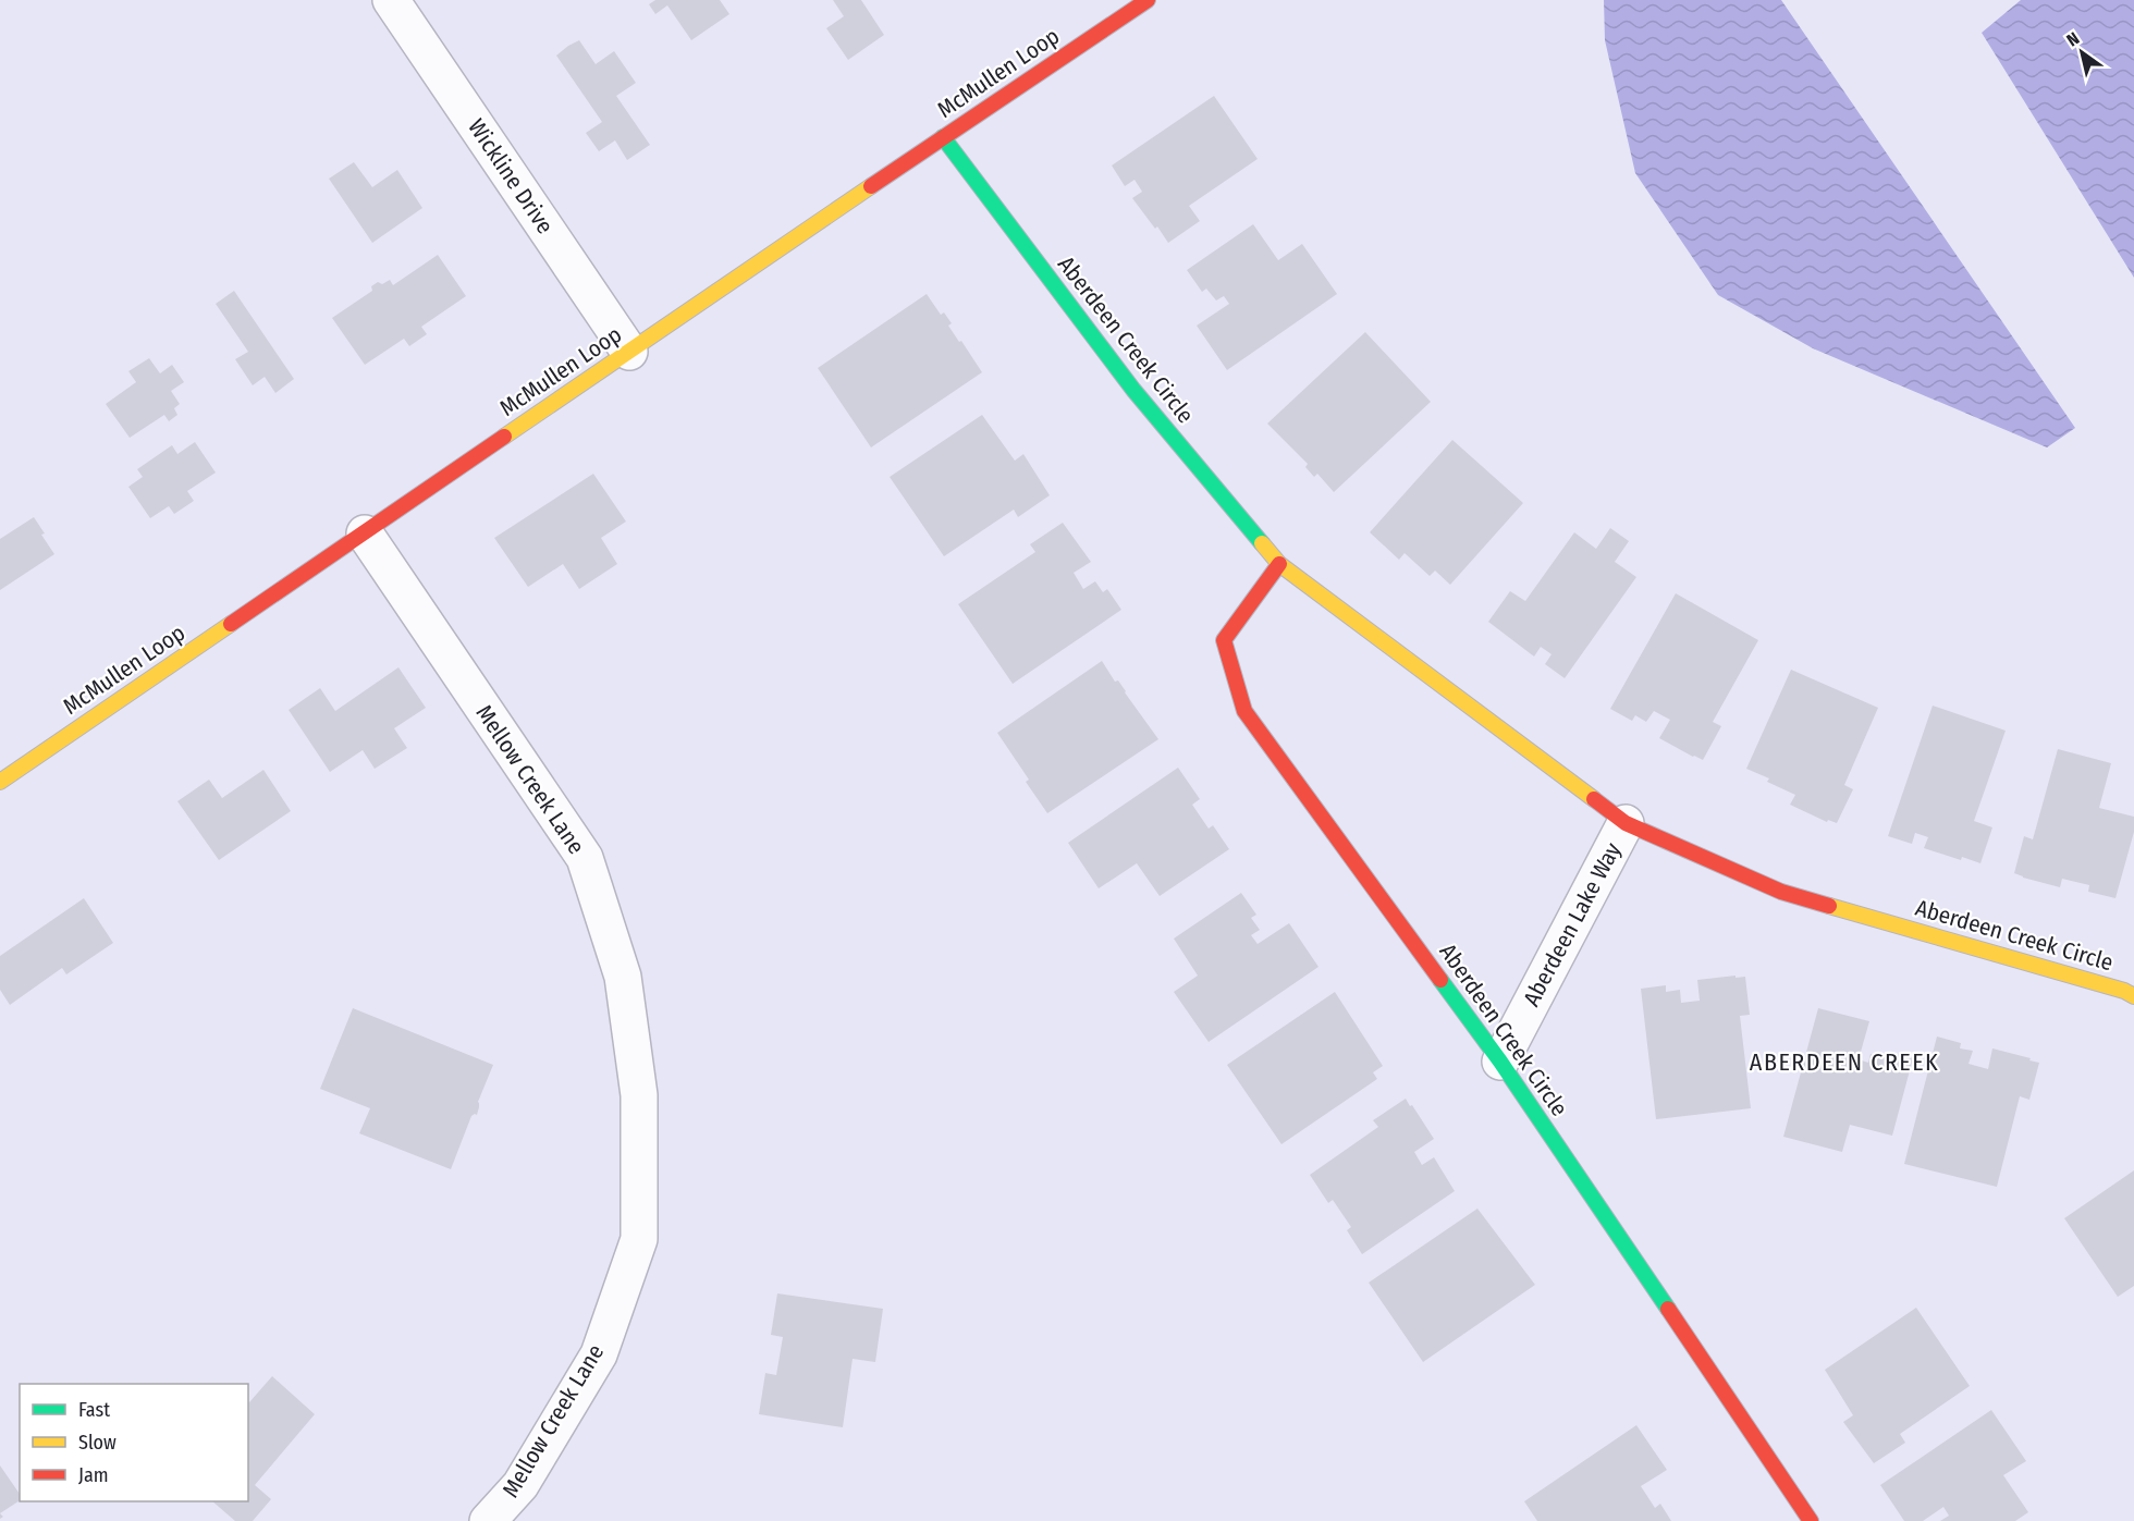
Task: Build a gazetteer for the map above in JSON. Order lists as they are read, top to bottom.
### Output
{
  "streets": {
    "street": [
      "McMullen Loop",
      "Wickline Drive",
      "Aberdeen Creek Circle",
      "Mellow Creek Lane",
      "Aberdeen Lake Way"
    ]
  },
  "crossings": [
    ["McMullen Loop", "Wickline Drive"],
    ["McMullen Loop", "Aberdeen Creek Circle"],
    ["McMullen Loop", "Mellow Creek Lane"],
    ["Aberdeen Creek Circle", "Aberdeen Lake Way"]
  ],
  "districts": ["ABERDEEN CREEK"],
  "legend": ["Fast", "Slow", "Jam"],
  "north": "top left"
}
